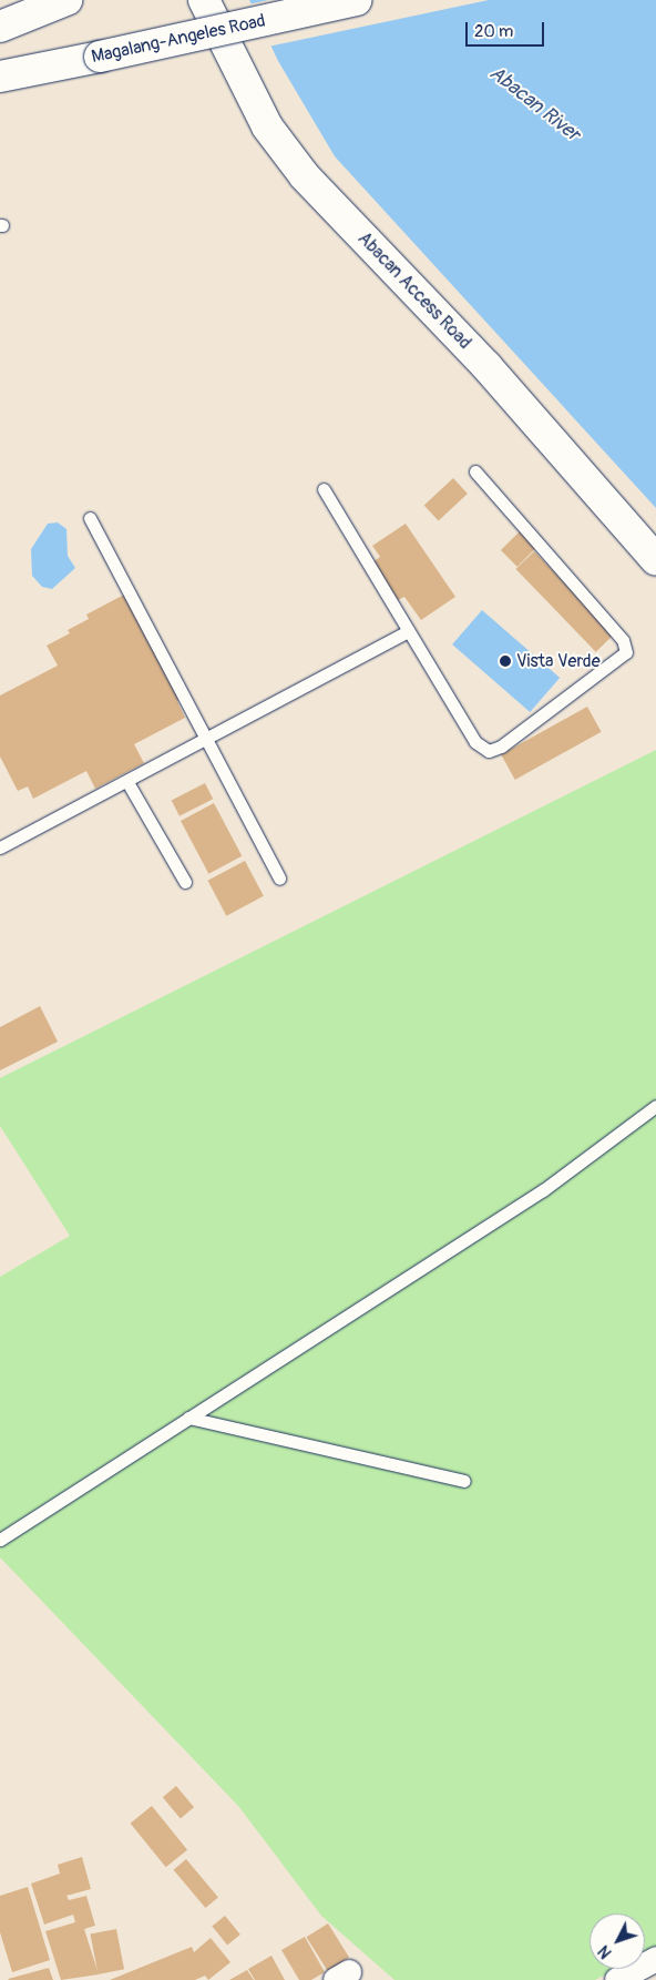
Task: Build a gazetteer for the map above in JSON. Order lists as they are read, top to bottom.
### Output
{
  "streets": {
    "street": ["Magalang-Angeles Road", "Abacan Access Road"]
  },
  "water": ["Abacan River"],
  "places": ["Vista Verde"],
  "scale_bar": "20 m",
  "north": "bottom left"
}
